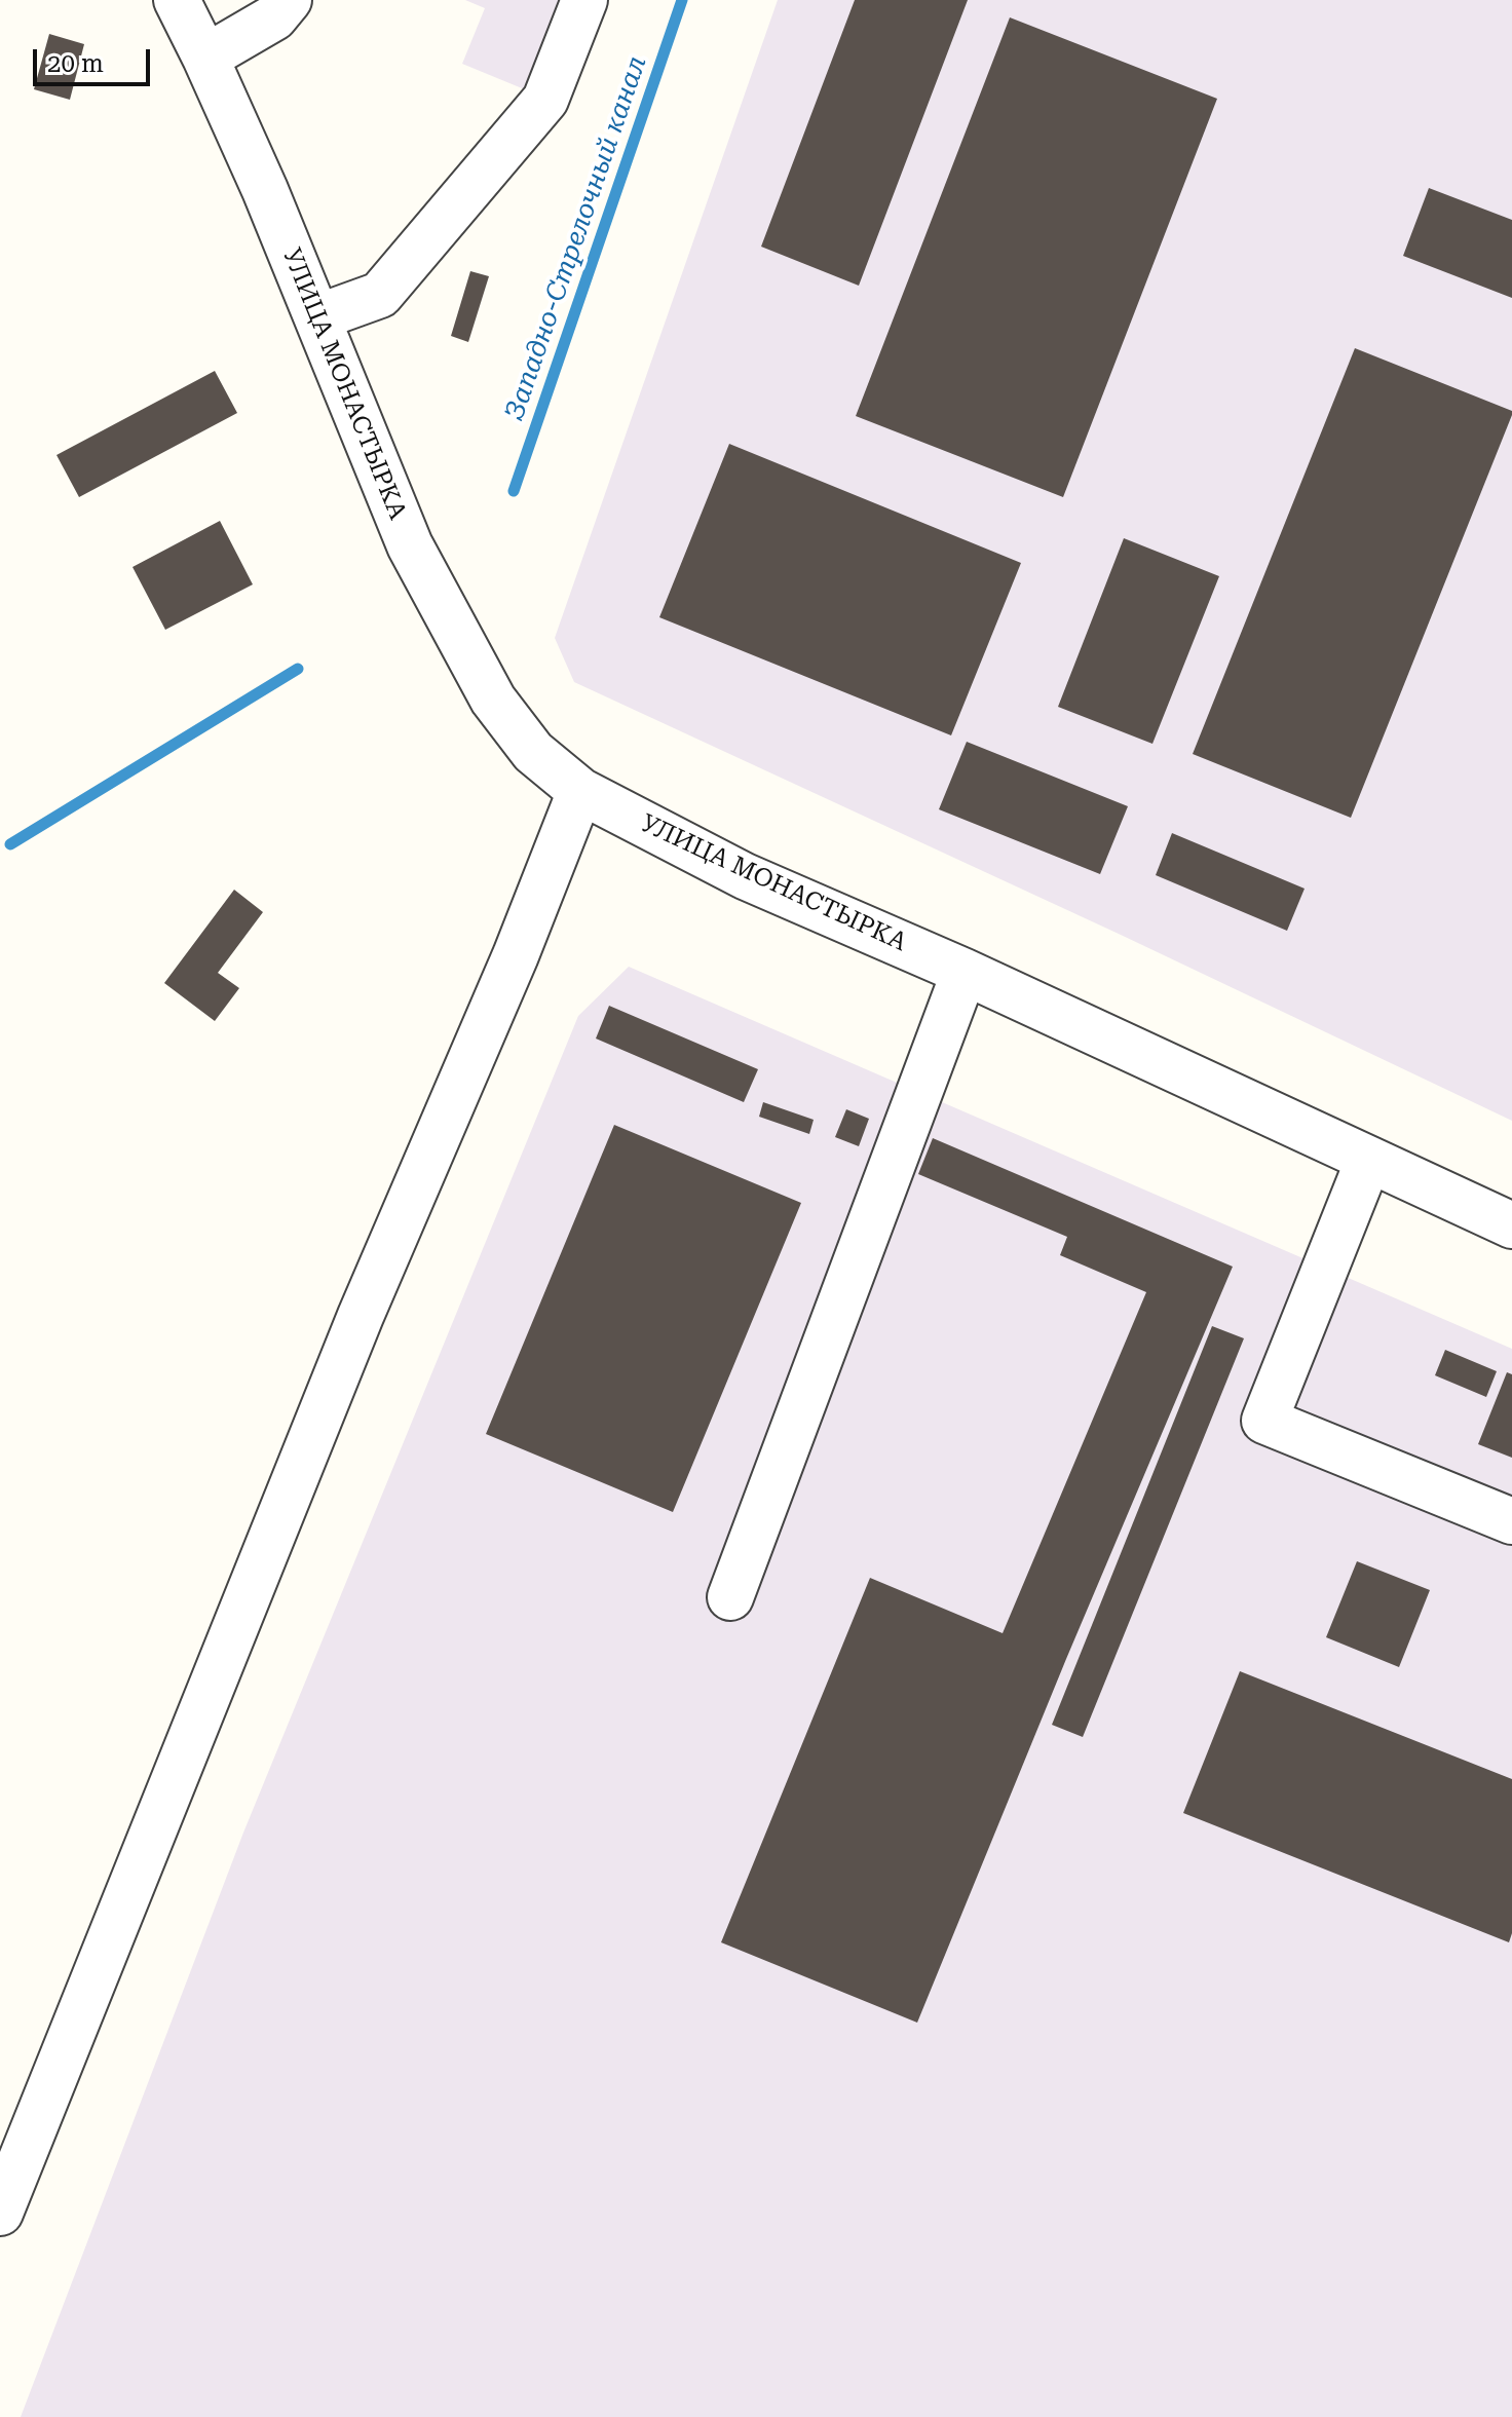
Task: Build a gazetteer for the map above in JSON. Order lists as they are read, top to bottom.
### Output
{
  "streets": {
    "street": ["УЛИЦА МОНАСТЫРКА"]
  },
  "water": ["Западно-Стрелочный канал"],
  "scale_bar": "20 m"
}
